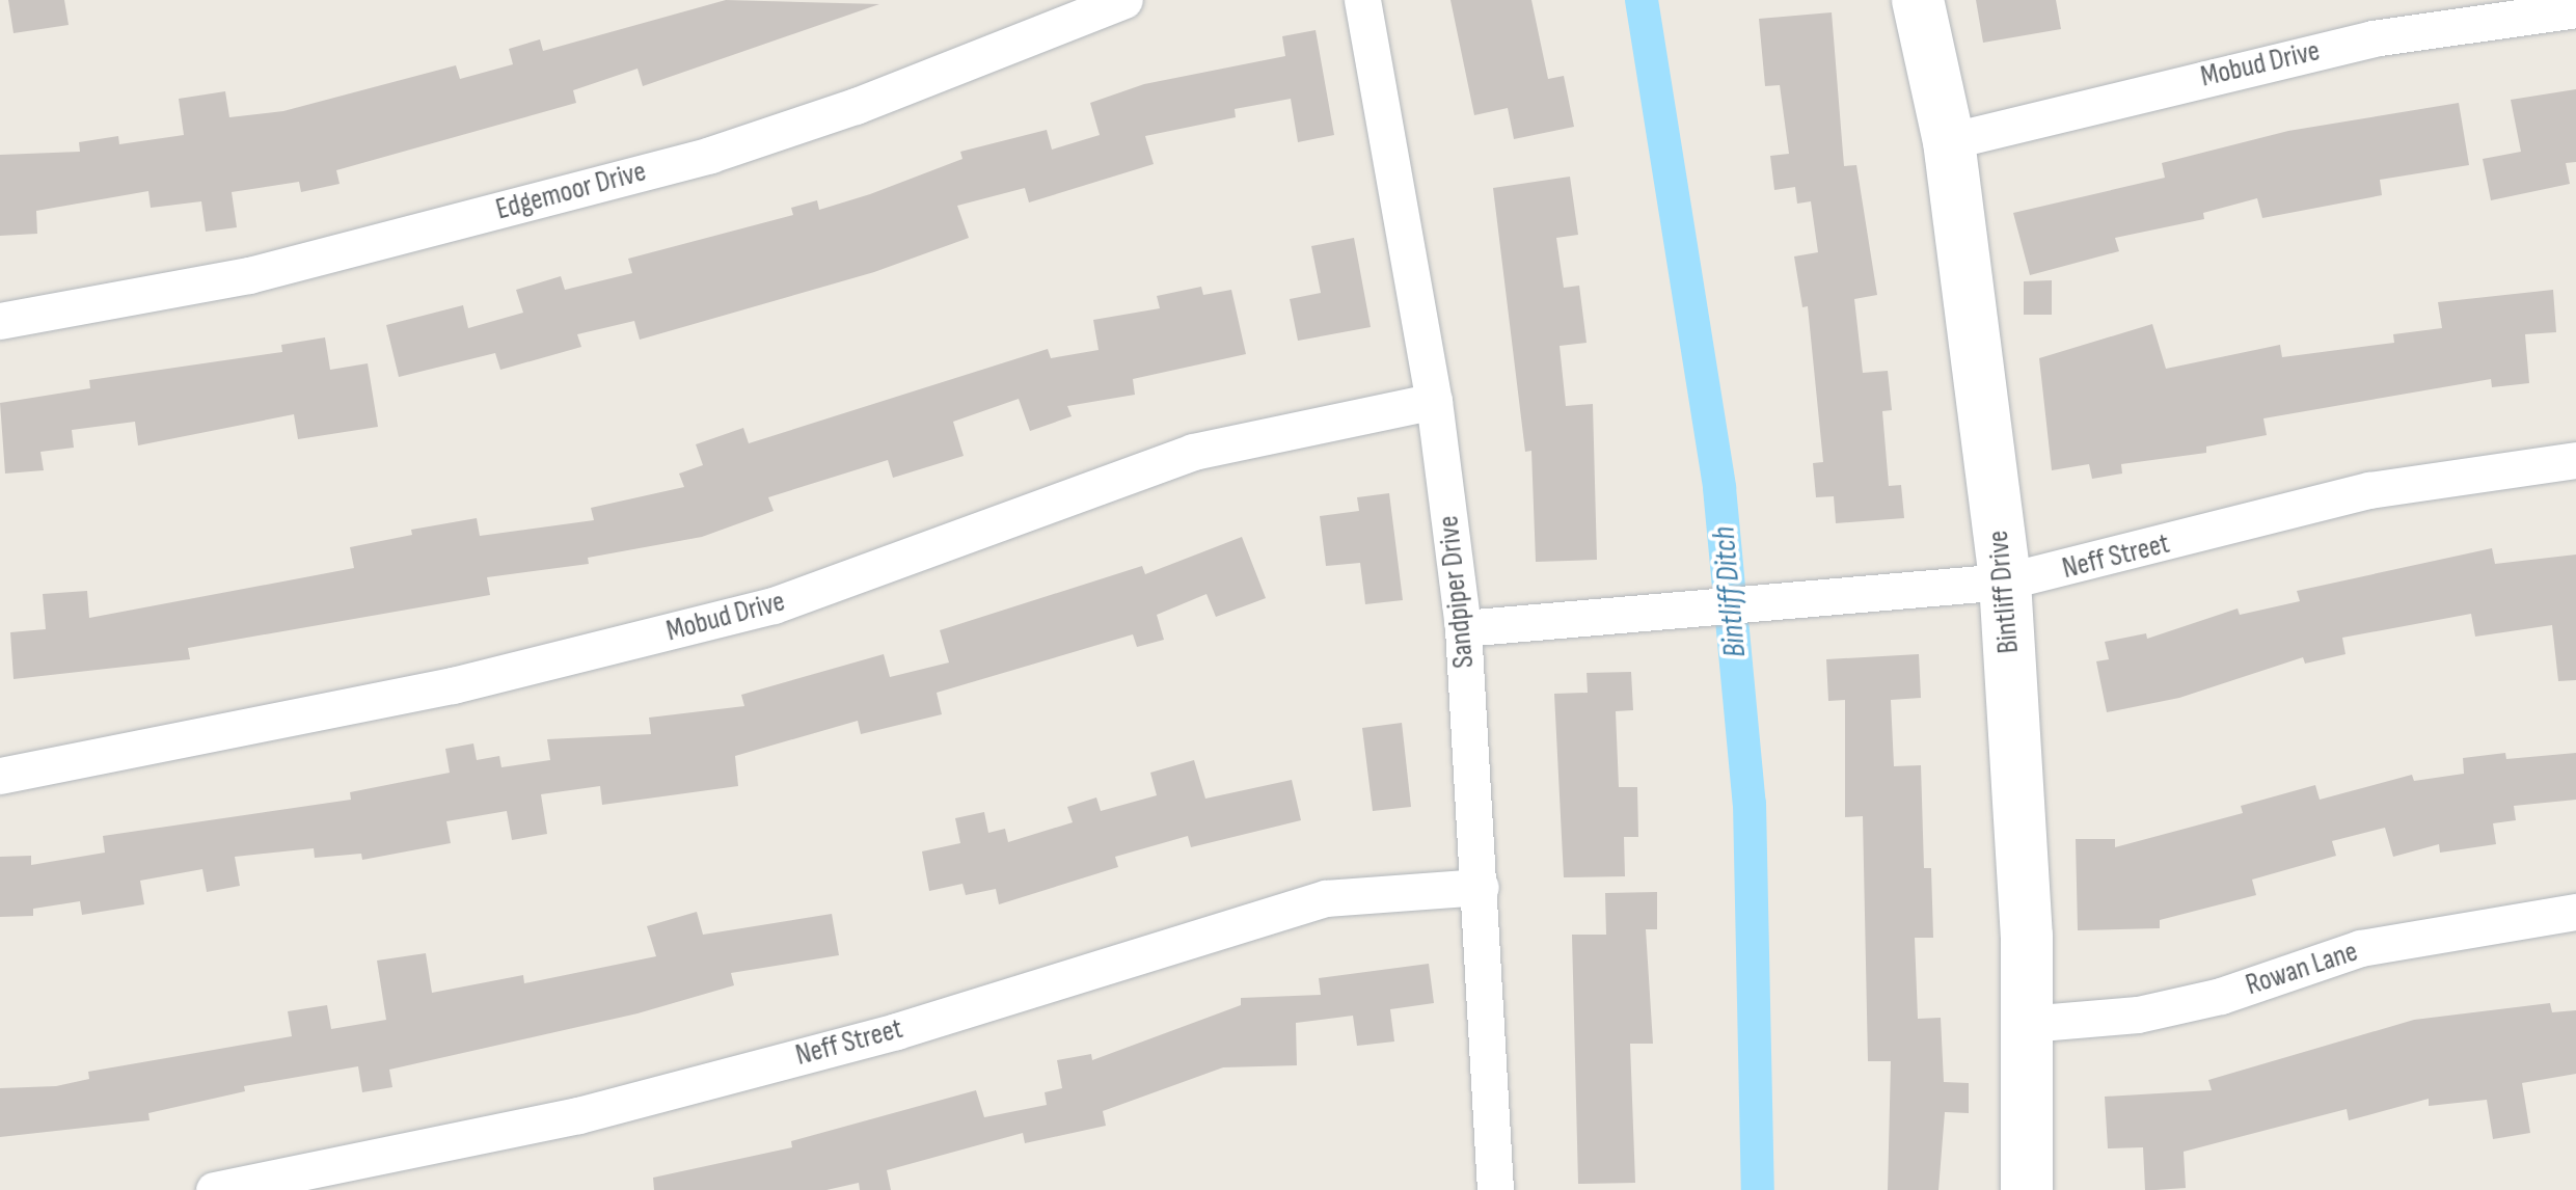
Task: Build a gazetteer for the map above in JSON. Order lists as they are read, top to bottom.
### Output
{
  "streets": {
    "street": [
      "Mobud Drive",
      "Edgemoor Drive",
      "Neff Street",
      "Sandpiper Drive",
      "Bintliff Drive",
      "Rowan Lane"
    ]
  },
  "crossings": [
    ["Mobud Drive", "Sandpiper Drive"],
    ["Mobud Drive", "Bintliff Drive"],
    ["Neff Street", "Sandpiper Drive"],
    ["Neff Street", "Bintliff Drive"],
    ["Bintliff Drive", "Rowan Lane"]
  ],
  "water": ["Bintliff Ditch"]
}
